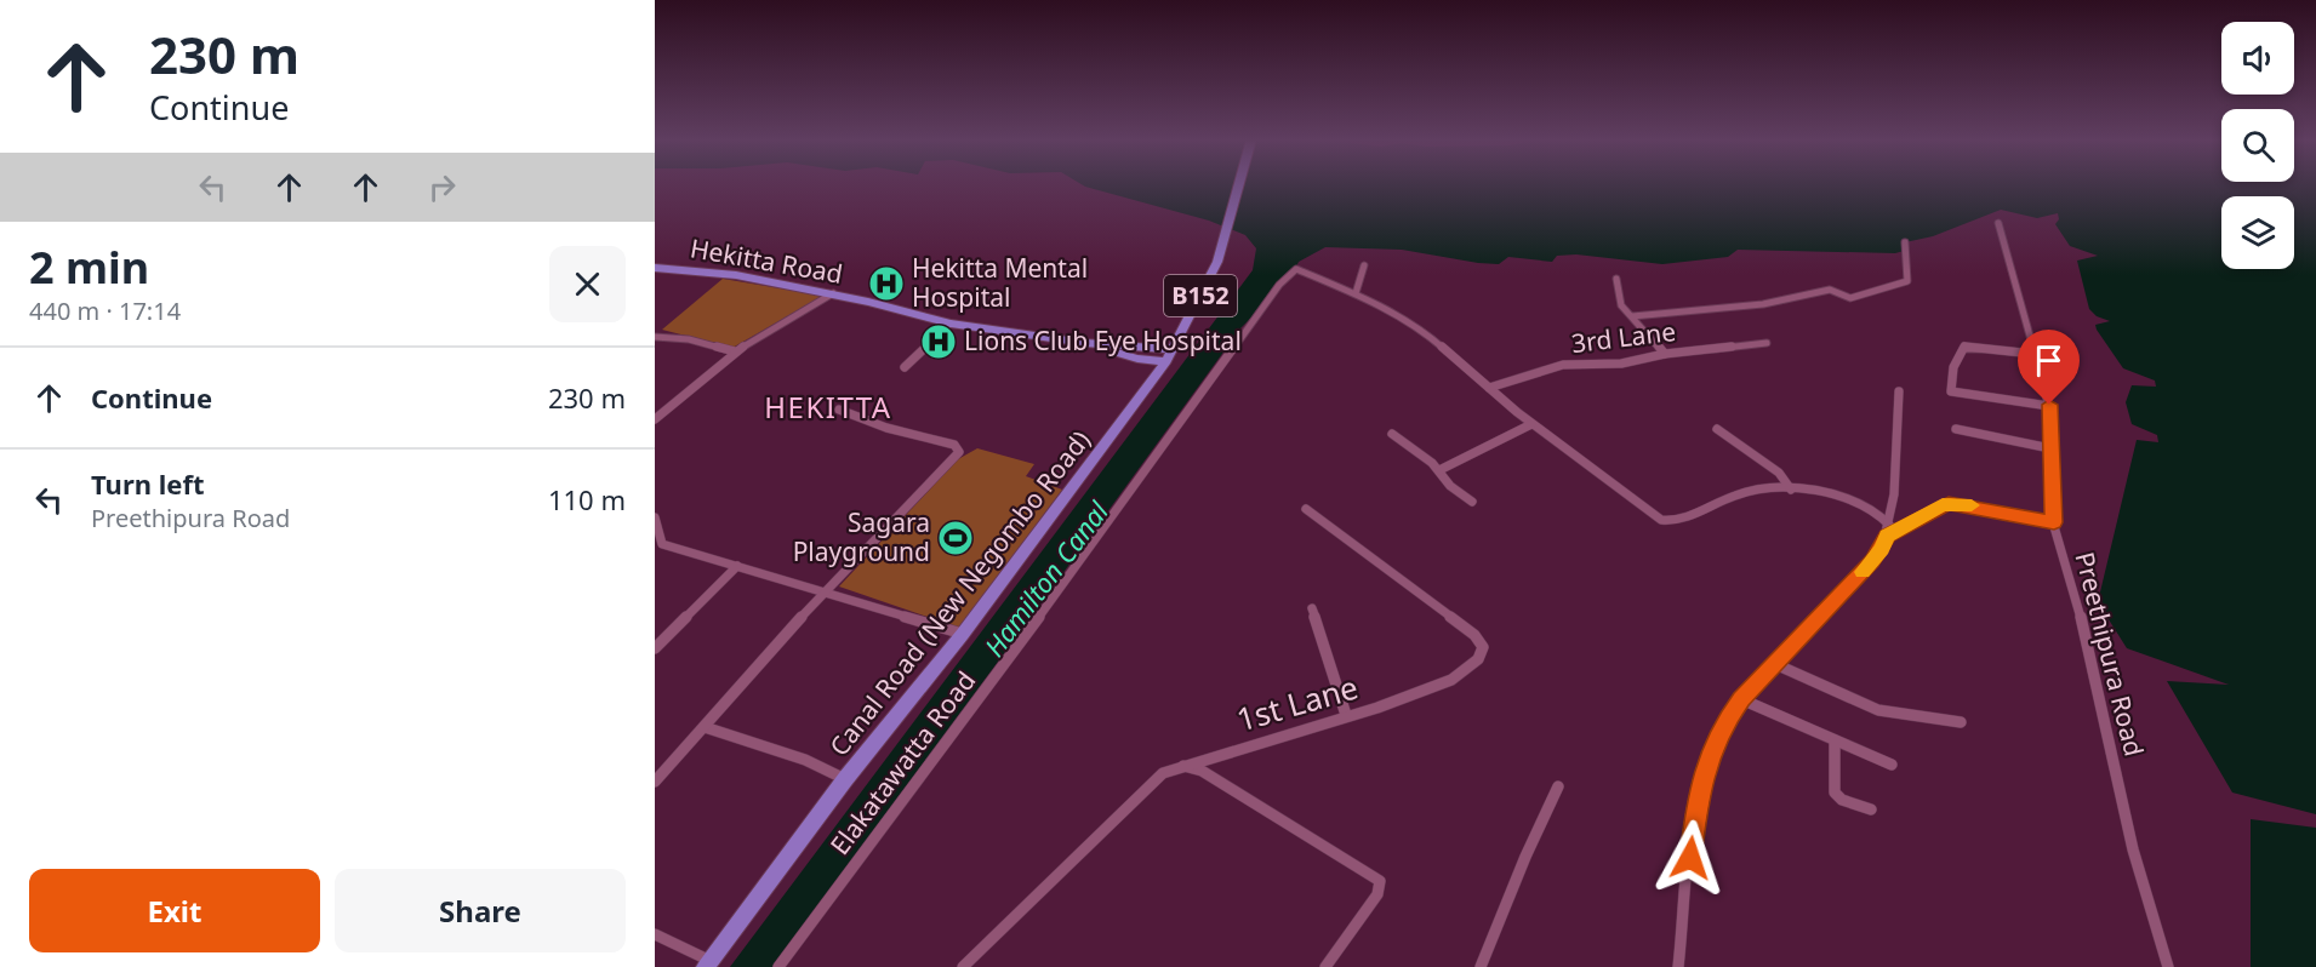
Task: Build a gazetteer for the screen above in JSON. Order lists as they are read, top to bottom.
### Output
{
  "streets": {
    "main road": ["Hekitta Road", "B152", "Canal Road (New Negombo Road)"],
    "street": [
      "3rd Lane",
      "Preethipura Road",
      "1st Lane",
      "Elakatawatta Road"
    ]
  },
  "crossings": [
    ["Hekitta Road", "Canal Road (New Negombo Road)"]
  ],
  "districts": ["HEKITTA"],
  "water": ["Hamilton Canal"],
  "places": {
    "hospital": ["Hekitta Mental Hospital", "Lions Club Eye Hospital"],
    "sports": ["Sagara Playground"]
  },
  "page": {
    "turn": ["230 m", "Continue"],
    "heading": ["2 min", "440 m · 17:14"],
    "list": [
      {
        "name": "Continue",
        "value": "230 m"
      },
      {
        "name": "Turn left",
        "note": "Preethipura Road",
        "value": "110 m"
      }
    ],
    "buttons": ["Exit", "Share"]
  }
}
